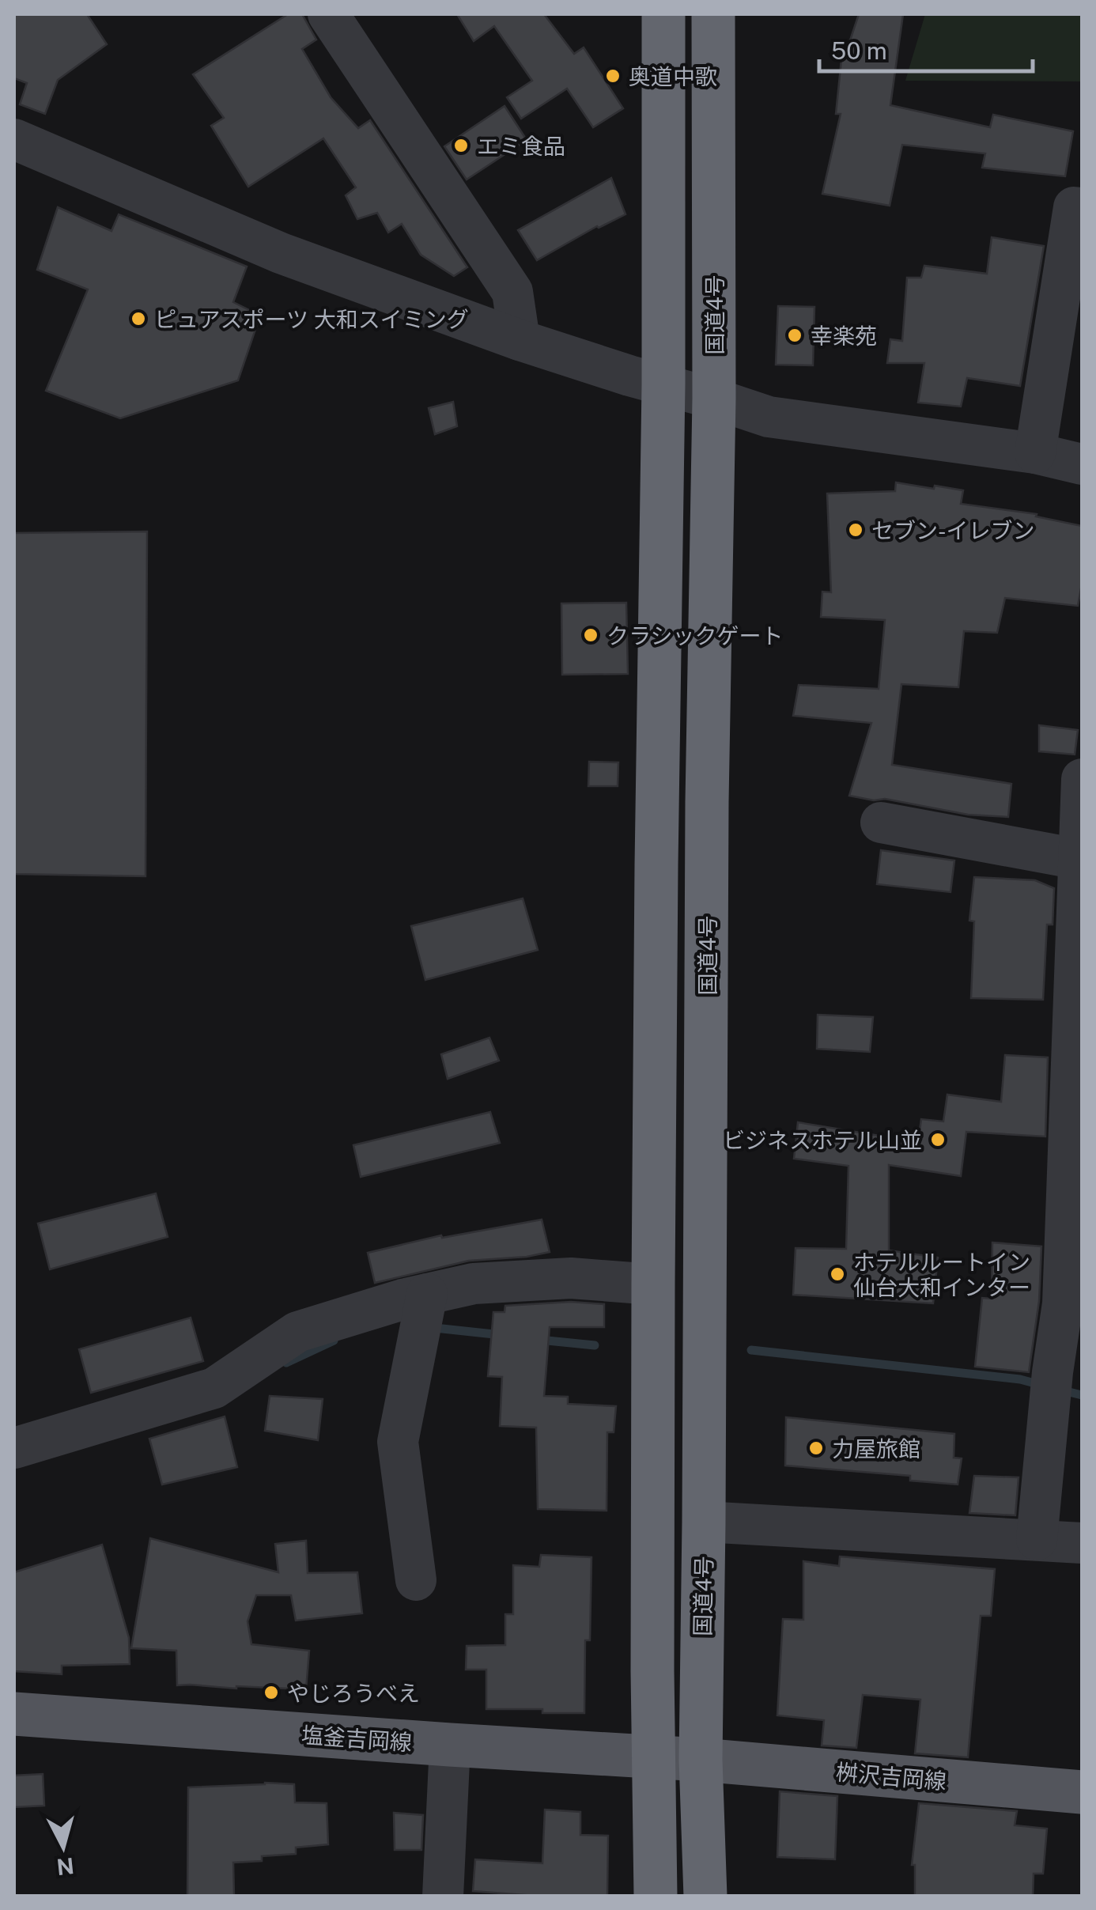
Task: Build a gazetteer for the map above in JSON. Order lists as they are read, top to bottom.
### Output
{
  "streets": {
    "highway": ["国道4号"],
    "main road": ["塩釜吉岡線", "桝沢吉岡線"]
  },
  "crossings": [
    ["国道4号", "塩釜吉岡線"],
    ["国道4号", "桝沢吉岡線"],
    ["塩釜吉岡線", "桝沢吉岡線"]
  ],
  "places": [
    "奥道中歌",
    "エミ食品",
    "ピュアスポーツ 大和スイミング",
    "幸楽苑",
    "セブン-イレブン",
    "クラシックゲート",
    "ビジネスホテル山並",
    "ホテルルートイン 仙台大和インター",
    "力屋旅館",
    "やじろうべえ"
  ],
  "scale_bar": "50 m",
  "north": "bottom"
}
